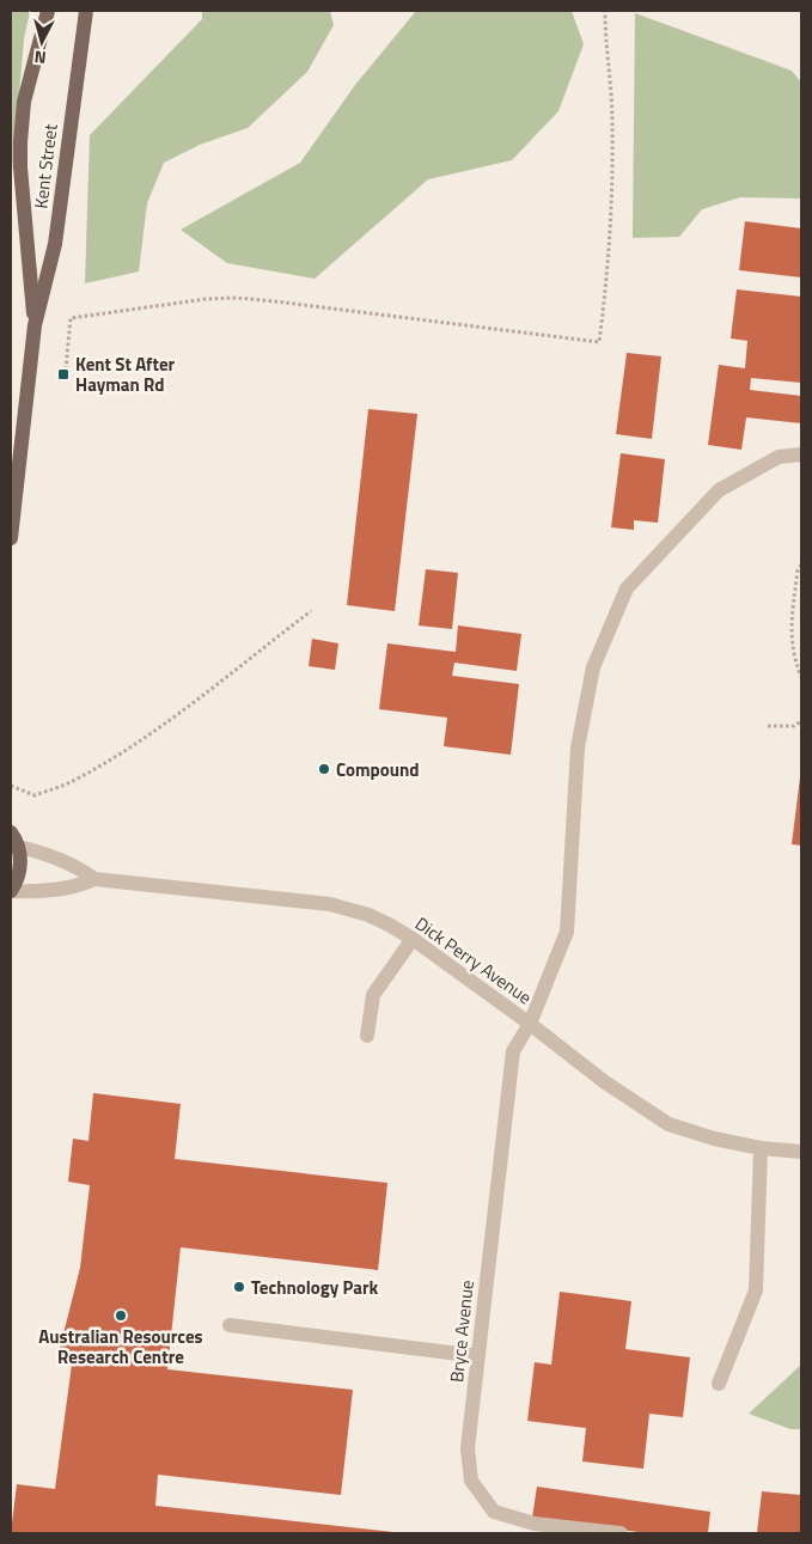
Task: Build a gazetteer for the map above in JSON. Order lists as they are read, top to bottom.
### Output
{
  "streets": {
    "main road": ["Kent Street"],
    "street": ["Dick Perry Avenue", "Bryce Avenue"]
  },
  "crossings": [
    ["Dick Perry Avenue", "Bryce Avenue"]
  ],
  "places": {
    "transit": ["Kent St After Hayman Rd"],
    "other": ["Compound", "Technology Park", "Australian Resources Research Centre"]
  },
  "north": "bottom"
}
